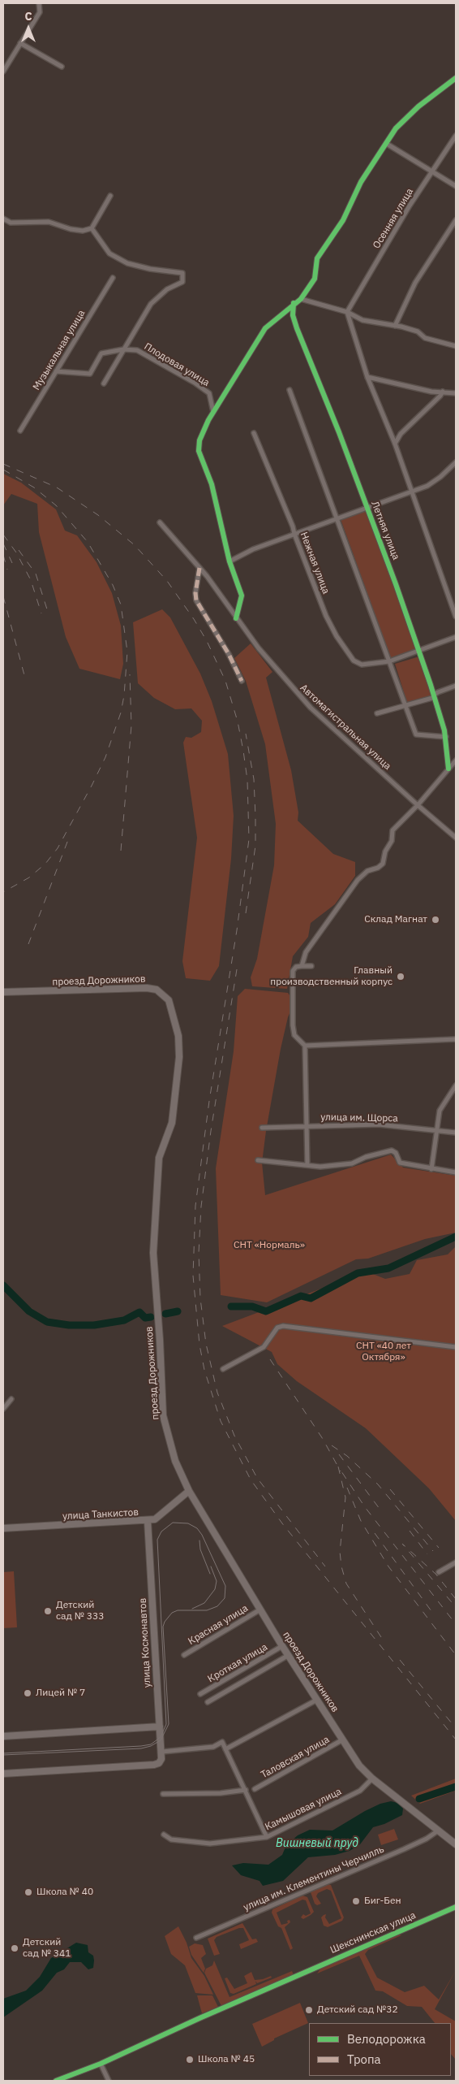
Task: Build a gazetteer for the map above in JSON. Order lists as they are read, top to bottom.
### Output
{
  "streets": {
    "main road": ["проезд Дорожников", "улица Танкистов", "улица Космонавтов"],
    "street": [
      "Осенняя улица",
      "Музыкальная улица",
      "Плодовая улица",
      "Летняя улица",
      "Нежная улица",
      "Автомагистральная улица",
      "улица им. Щорса",
      "Красная улица",
      "Кроткая улица",
      "Таловская улица",
      "Камышовая улица",
      "улица им. Клементины Черчилль",
      "Шекснинская улица"
    ]
  },
  "crossings": [
    ["Музыкальная улица", "Плодовая улица"],
    ["Летняя улица", "Нежная улица"],
    ["проезд Дорожников", "улица Танкистов"],
    ["проезд Дорожников", "Красная улица"],
    ["проезд Дорожников", "Кроткая улица"],
    ["проезд Дорожников", "Таловская улица"],
    ["проезд Дорожников", "Камышовая улица"],
    ["проезд Дорожников", "улица им. Клементины Черчилль"],
    ["улица Танкистов", "улица Космонавтов"]
  ],
  "water": ["Вишневый пруд"],
  "parks": ["СНТ «Нормаль»", "СНТ «40 лет Октября»"],
  "places": [
    "Склад Магнат",
    "Главный производственный корпус",
    "Детский сад № 333",
    "Лицей № 7",
    "Школа № 40",
    "Биг-Бен",
    "Детский сад № 341",
    "Детский сад №32",
    "Школа № 45"
  ],
  "legend": ["Велодорожка", "Тропа"],
  "north": "top"
}
